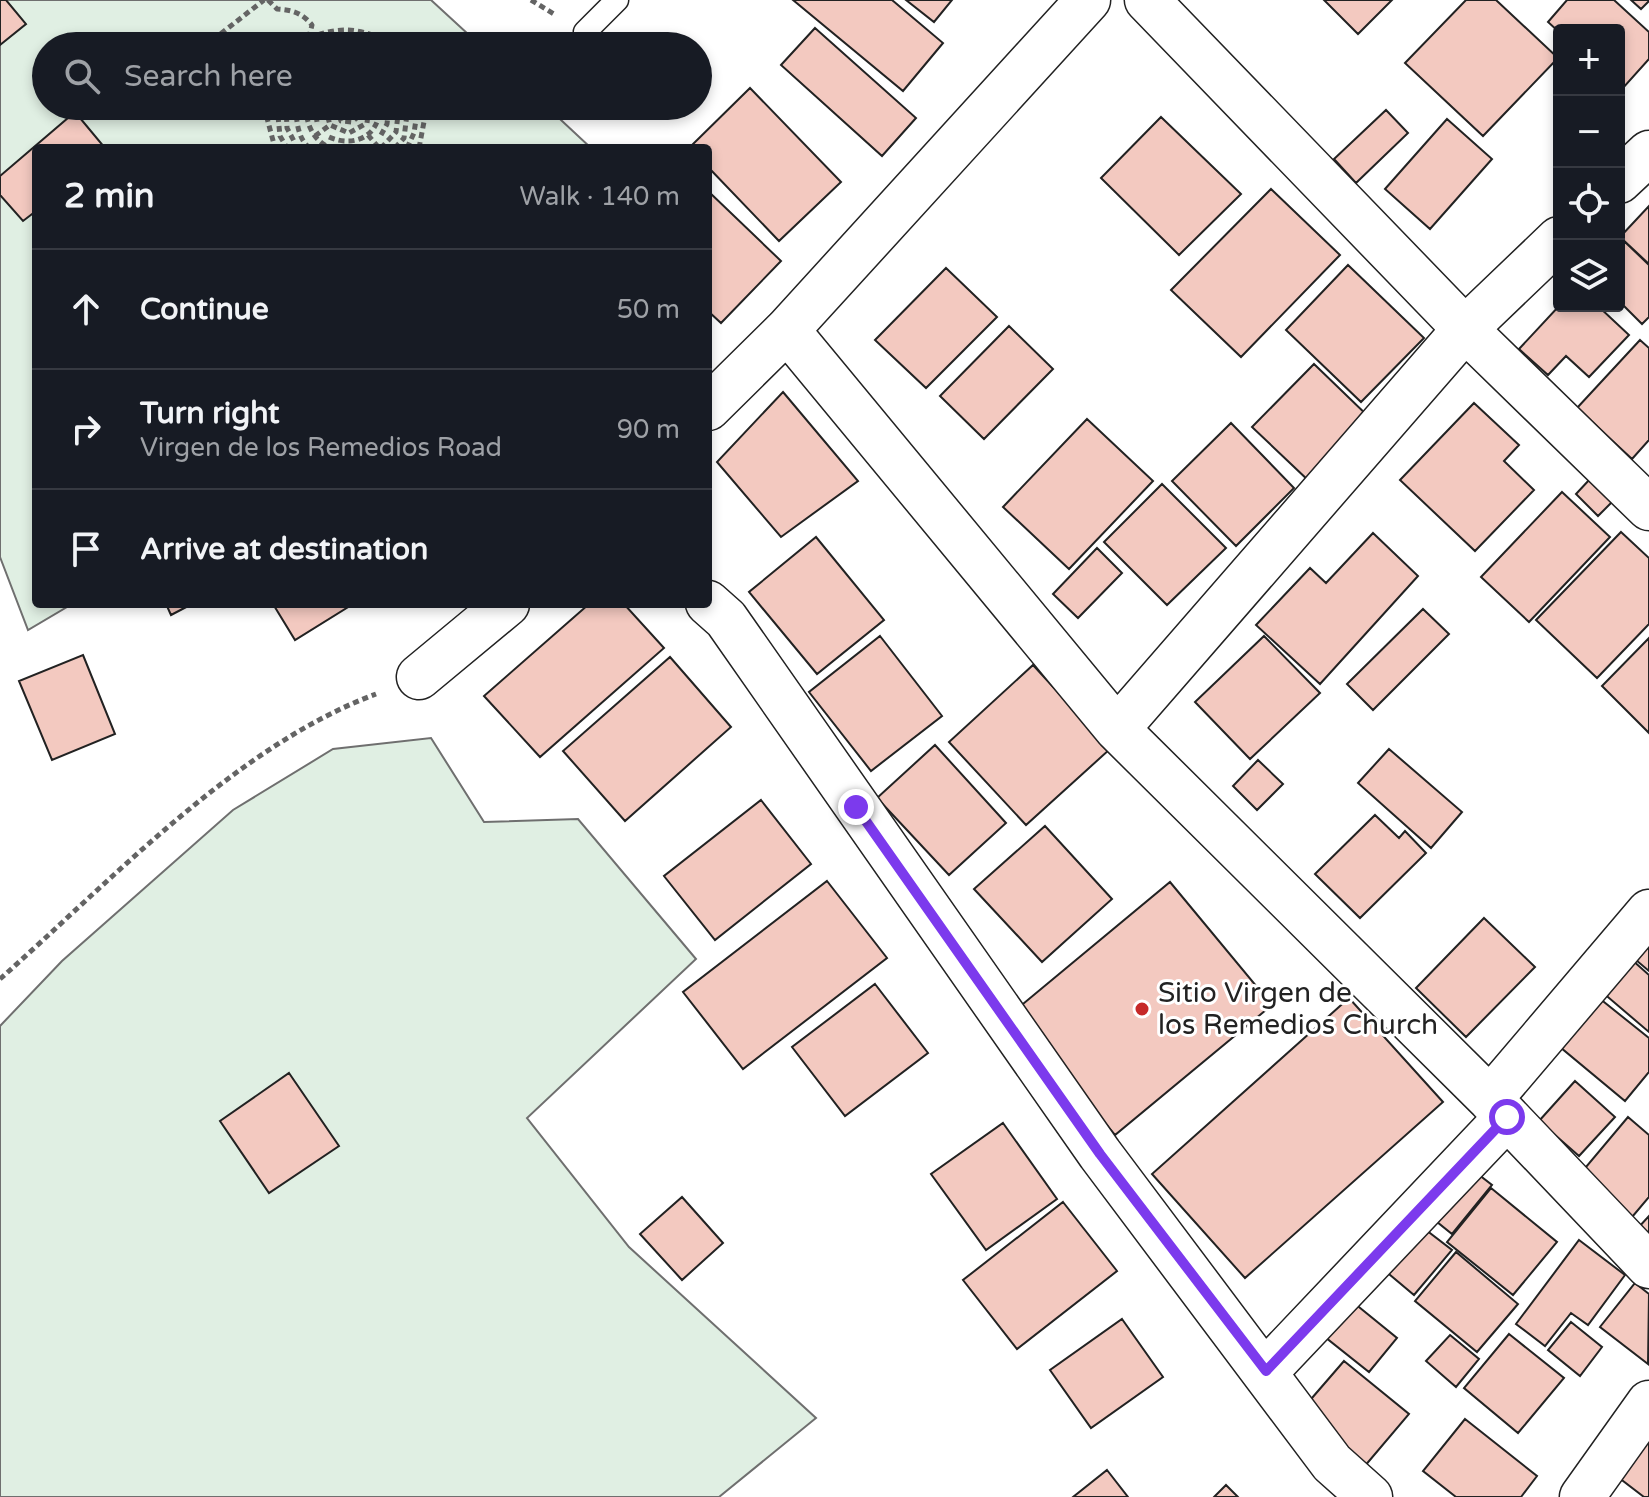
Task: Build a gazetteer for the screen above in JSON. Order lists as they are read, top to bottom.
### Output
{
  "places": ["Sitio Virgen de los Remedios Church"],
  "page": {
    "map_buttons": ["+", "−"],
    "search": "Search here",
    "heading": ["2 min", "Walk · 140 m"],
    "list": [
      ["Continue", "50 m"],
      ["Turn right", "Virgen de los Remedios Road", "90 m"],
      "Arrive at destination"
    ]
  }
}
